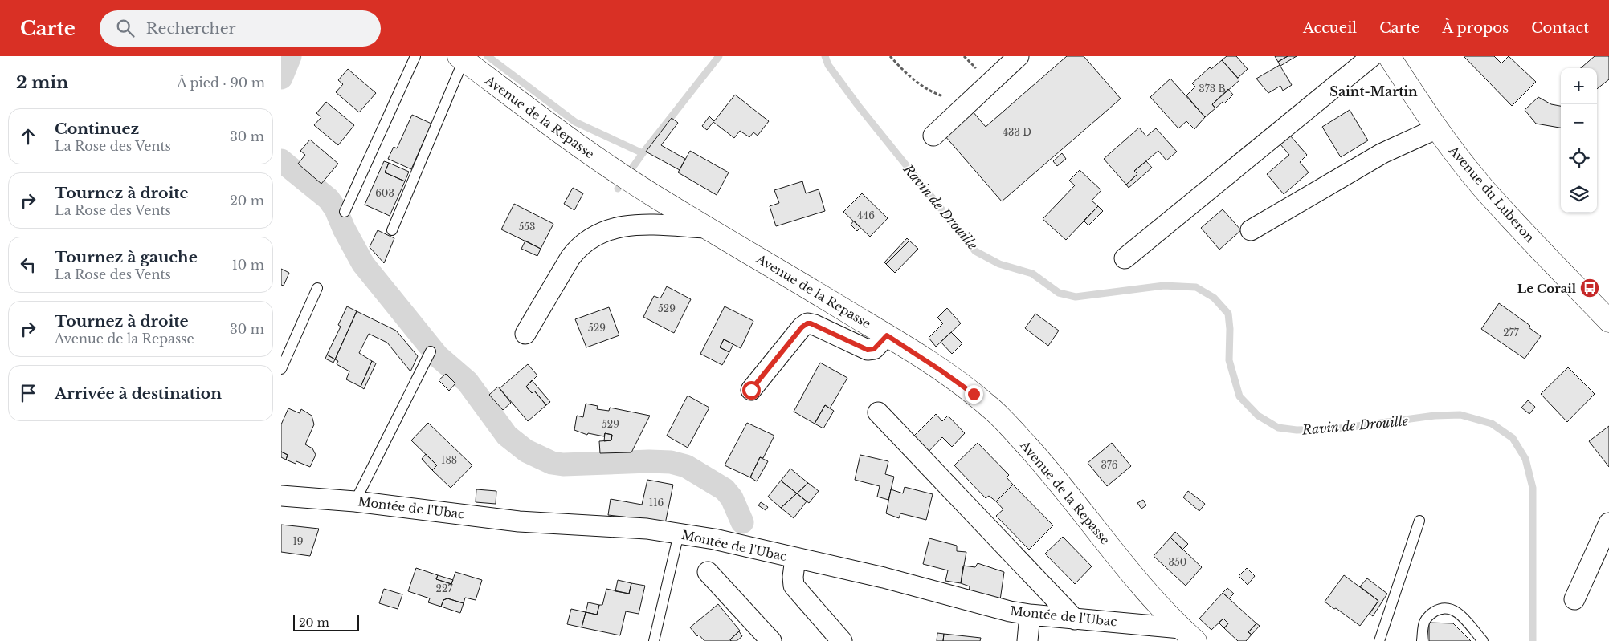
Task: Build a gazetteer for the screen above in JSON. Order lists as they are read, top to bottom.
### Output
{
  "streets": {
    "street": ["Avenue de la Repasse", "Avenue du Luberon", "Montée de l'Ubac"]
  },
  "crossings": [
    ["Avenue de la Repasse", "Montée de l'Ubac"]
  ],
  "districts": ["Saint-Martin"],
  "water": ["Ravin de Drouille"],
  "places": {
    "bus stop": ["Le Corail"]
  },
  "house_numbers": [
    "373 B",
    "433 D",
    "603",
    "446",
    "553",
    "529",
    "529",
    "277",
    "529",
    "188",
    "376",
    "116",
    "19",
    "350",
    "227"
  ],
  "scale_bar": "20 m",
  "page": {
    "header": "Carte",
    "search": "Rechercher",
    "nav": [
      "Accueil",
      "Carte",
      "À propos",
      "Contact"
    ],
    "heading": ["2 min", "À pied · 90 m"],
    "map_buttons": ["+", "−"],
    "list": [
      ["Continuez", "La Rose des Vents", "30 m"],
      ["Tournez à droite", "La Rose des Vents", "20 m"],
      ["Tournez à gauche", "La Rose des Vents", "10 m"],
      ["Tournez à droite", "Avenue de la Repasse", "30 m"],
      "Arrivée à destination"
    ],
    "scale": "20 m"
  }
}
